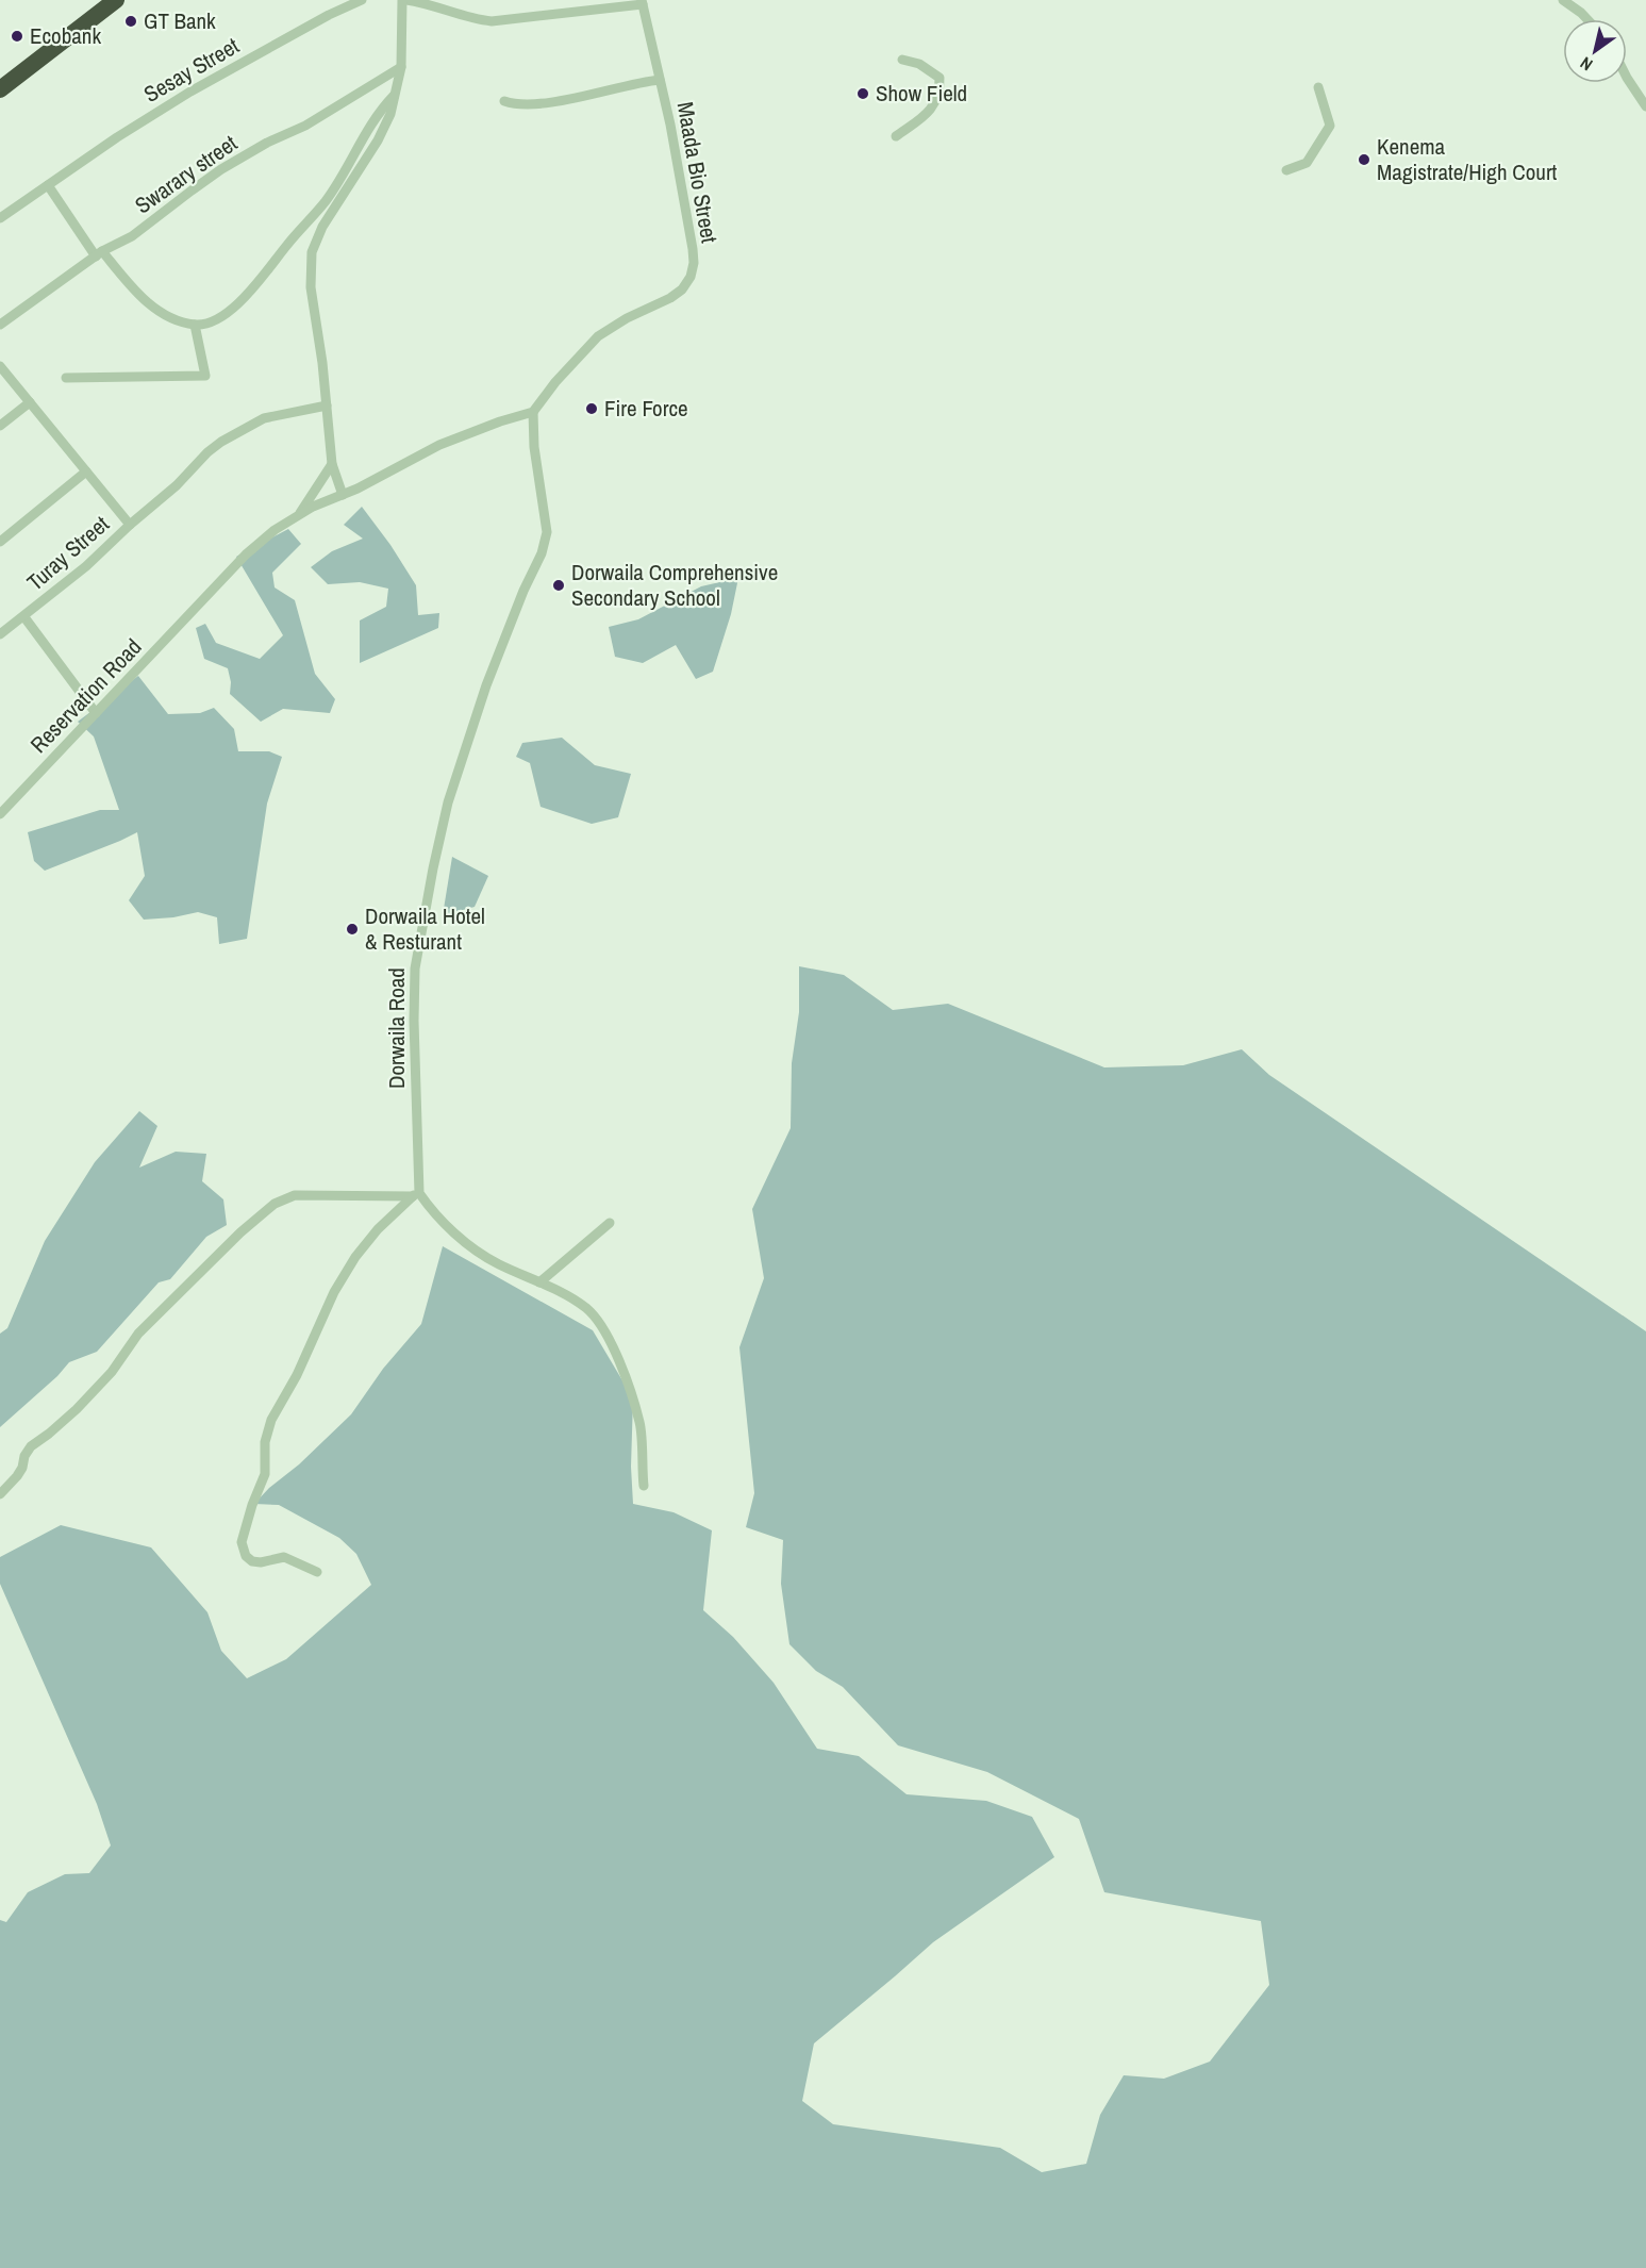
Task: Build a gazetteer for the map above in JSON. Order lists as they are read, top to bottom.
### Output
{
  "streets": {
    "street": [
      "Sesay Street",
      "Maada Bio Street",
      "Swarary street",
      "Turay Street",
      "Reservation Road",
      "Dorwaila Road"
    ]
  },
  "crossings": [
    ["Maada Bio Street", "Dorwaila Road"]
  ],
  "places": [
    "GT Bank",
    "Ecobank",
    "Show Field",
    "Kenema Magistrate/High Court",
    "Fire Force",
    "Dorwaila Comprehensive Secondary School",
    "Dorwaila Hotel & Resturant"
  ],
  "north": "bottom left"
}
